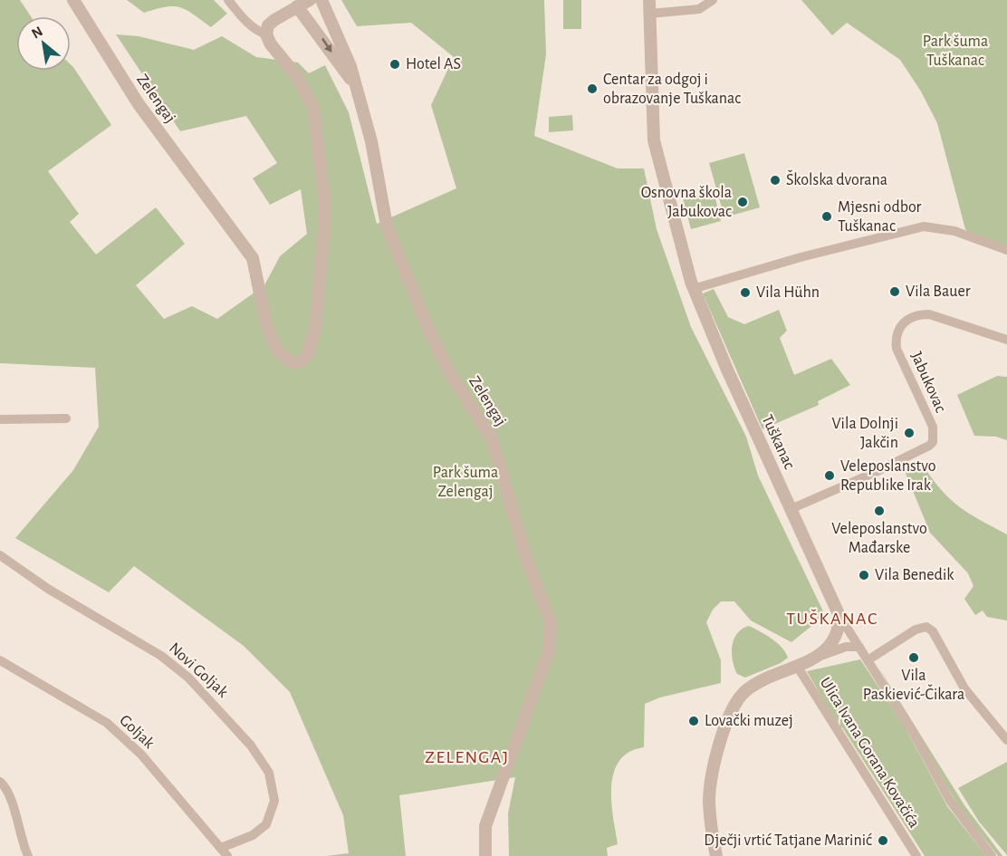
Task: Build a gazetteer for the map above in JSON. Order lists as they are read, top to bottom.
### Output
{
  "streets": {
    "street": [
      "Zelengaj",
      "Jabukovac",
      "Tuškanac",
      "Novi Goljak",
      "Goljak",
      "Ulica Ivana Gorana Kovačića"
    ]
  },
  "crossings": [
    ["Jabukovac", "Tuškanac"],
    ["Novi Goljak", "Goljak"]
  ],
  "districts": ["TUŠKANAC", "ZELENGAJ"],
  "parks": ["Park šuma Tuškanac", "Park šuma Zelengaj"],
  "places": [
    "Hotel AS",
    "Centar za odgoj i obrazovanje Tuškanac",
    "Školska dvorana",
    "Osnovna škola Jabukovac",
    "Mjesni odbor Tuškanac",
    "Vila Bauer",
    "Vila Hühn",
    "Vila Dolnji Jakčin",
    "Veleposlanstvo Republike Irak",
    "Veleposlanstvo Mađarske",
    "Vila Benedik",
    "Vila Paskiević-Čikara",
    "Lovački muzej",
    "Dječji vrtić Tatjane Marinić"
  ],
  "north": "top left"
}
